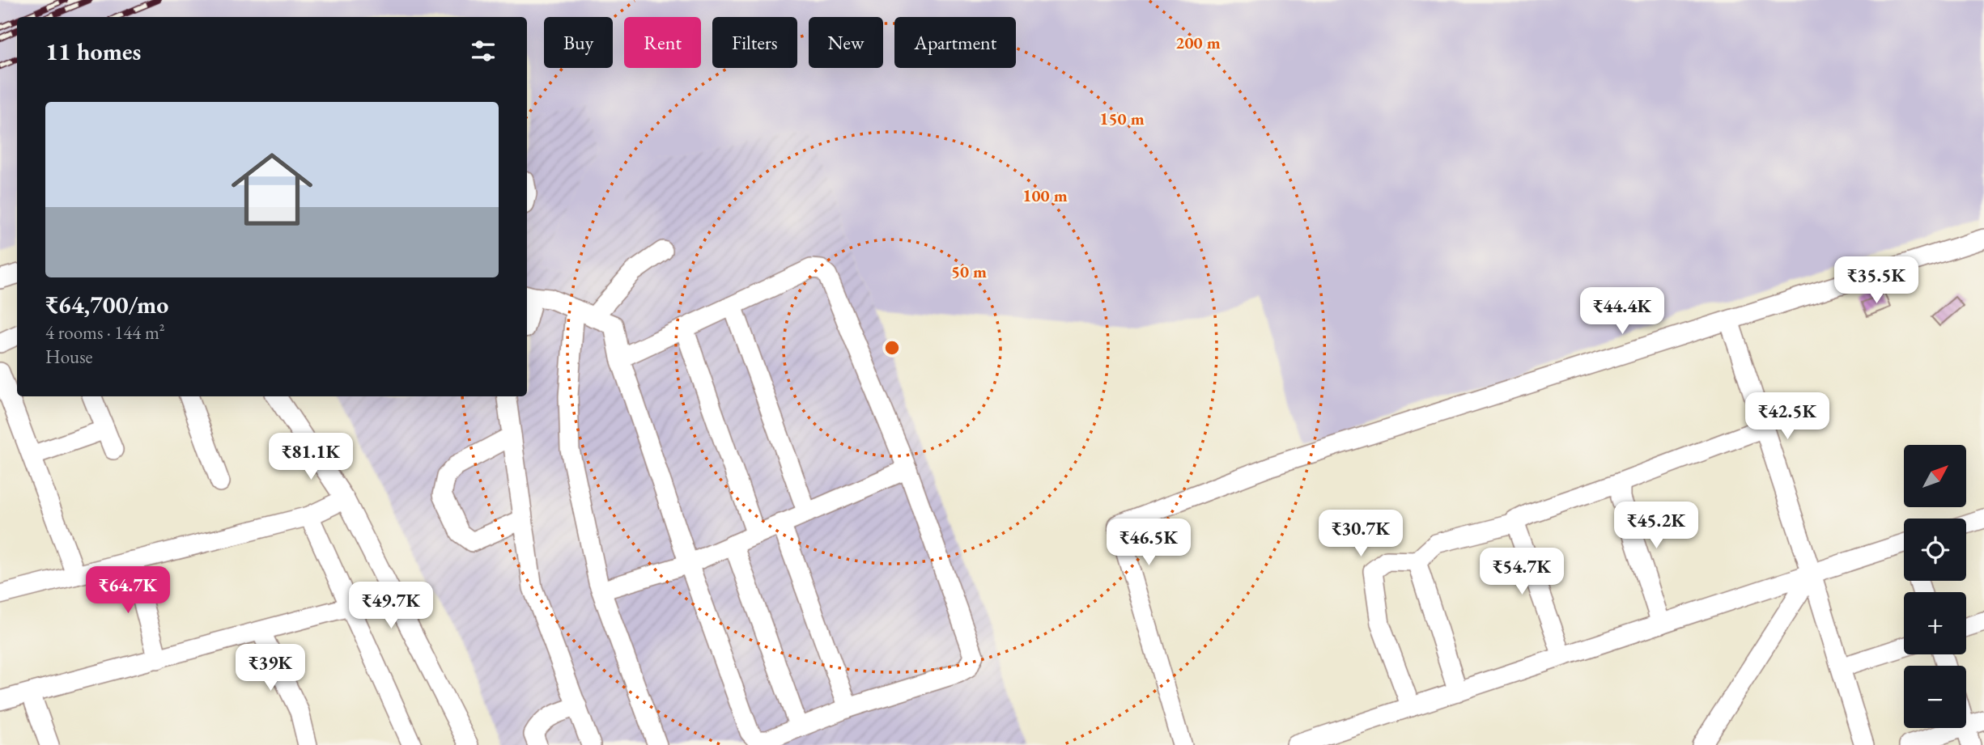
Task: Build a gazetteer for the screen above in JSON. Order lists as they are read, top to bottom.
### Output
{
  "north": "top right",
  "page": {
    "chip": [
      "Buy",
      "Rent",
      "Filters",
      "New",
      "Apartment"
    ],
    "heading": "11 homes",
    "list": [
      {
        "name": "₹64,700/mo",
        "note": "4 rooms · 144 m² · House"
      }
    ],
    "price": [
      "₹35.5K",
      "₹44.4K",
      "₹42.5K",
      "₹81.1K",
      "₹45.2K",
      "₹30.7K",
      "₹46.5K",
      "₹54.7K",
      "₹64.7K",
      "₹49.7K",
      "₹39K"
    ],
    "map_buttons": ["+", "−"]
  },
  "rings": [
    "200 m",
    "150 m",
    "100 m",
    "50 m"
  ]
}
